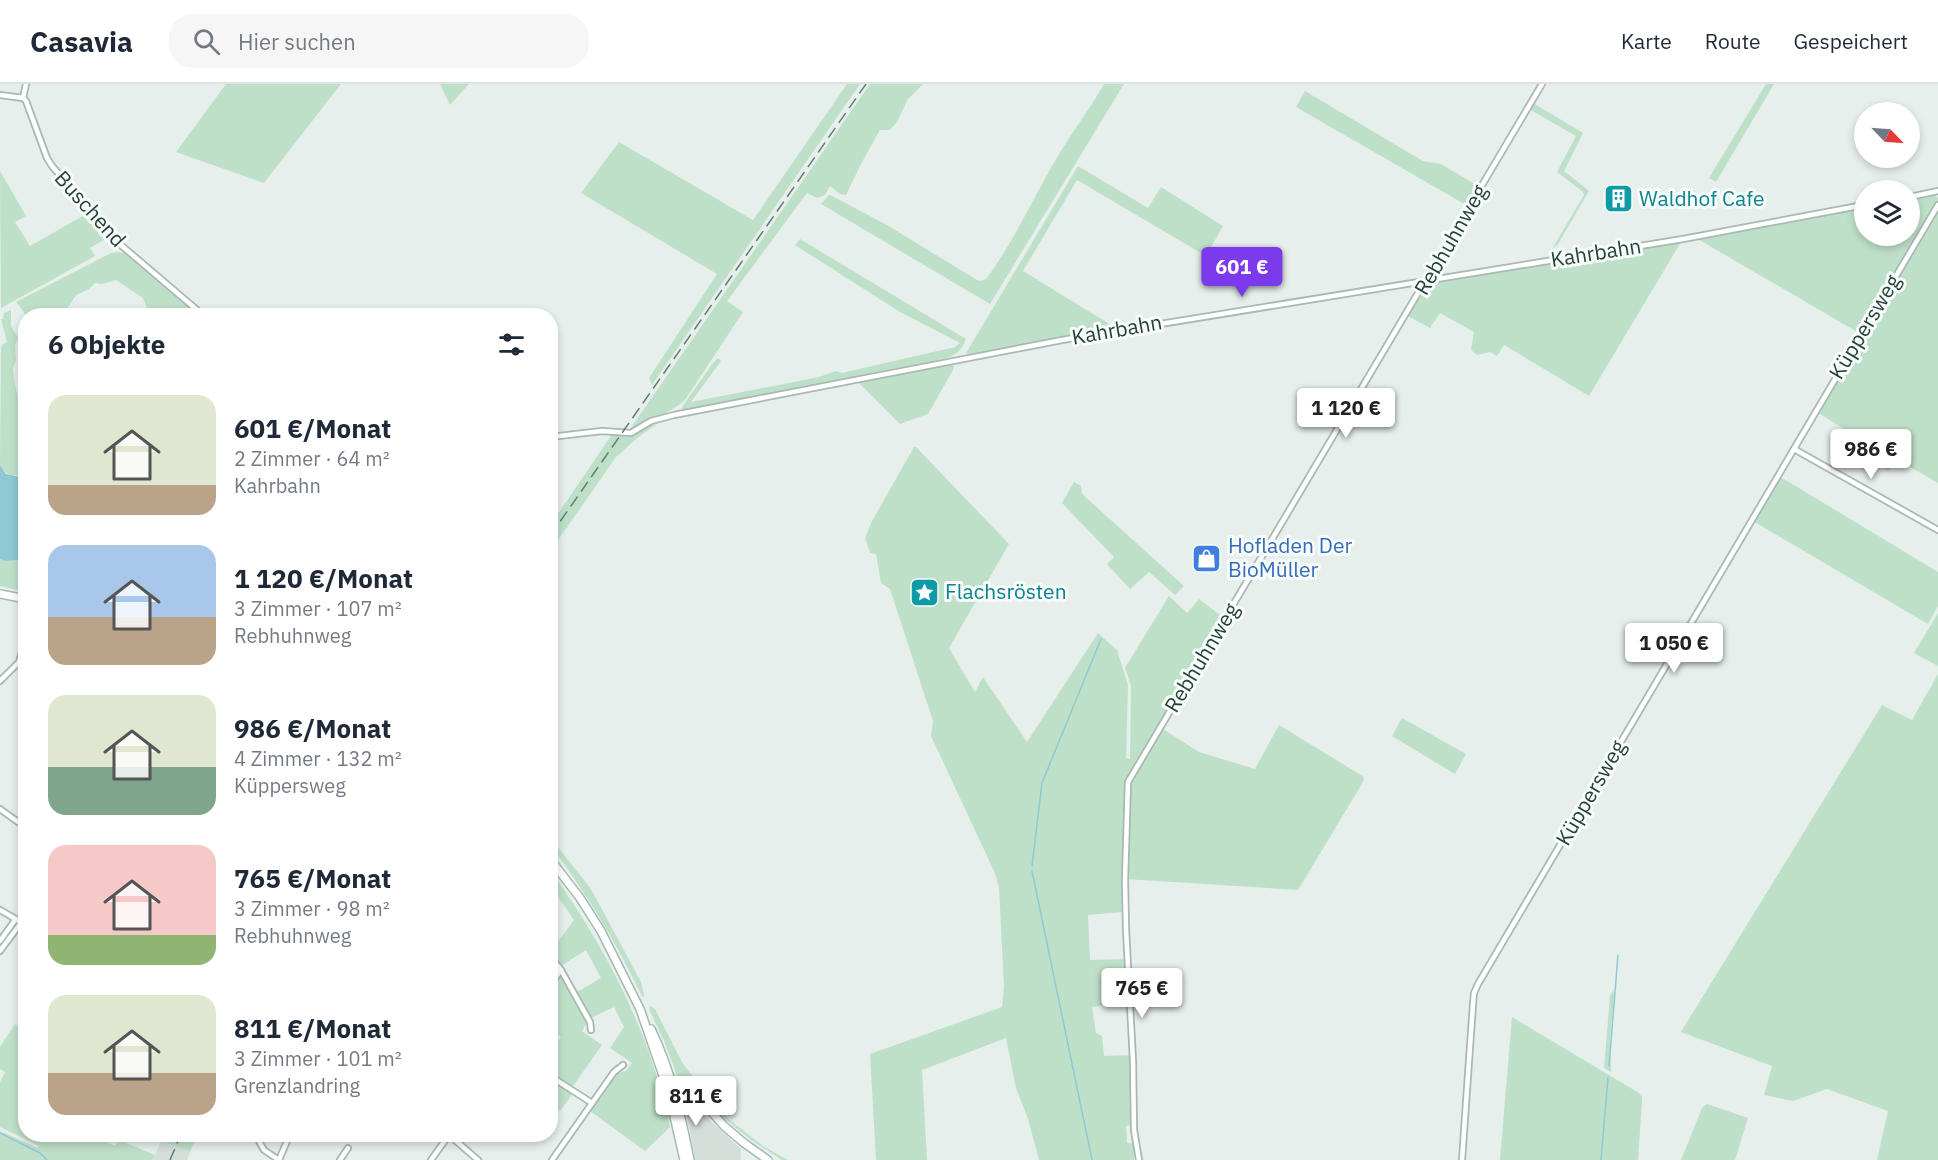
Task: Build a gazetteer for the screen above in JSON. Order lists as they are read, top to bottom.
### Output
{
  "streets": {
    "street": [
      "Buschend",
      "Rebhuhnweg",
      "Kahrbahn",
      "Küppersweg"
    ]
  },
  "crossings": [
    ["Rebhuhnweg", "Kahrbahn"]
  ],
  "places": {
    "building": ["Waldhof Cafe"],
    "shop": ["Hofladen Der BioMüller"],
    "place": ["Flachsrösten"]
  },
  "north": "bottom right",
  "page": {
    "header": "Casavia",
    "search": "Hier suchen",
    "nav": ["Karte", "Route", "Gespeichert"],
    "price": [
      "601 €",
      "1 120 €",
      "986 €",
      "1 050 €",
      "765 €",
      "811 €"
    ],
    "heading": "6 Objekte",
    "list": [
      {
        "name": "601 €/Monat",
        "note": "2 Zimmer · 64 m² · Kahrbahn"
      },
      {
        "name": "1 120 €/Monat",
        "note": "3 Zimmer · 107 m² · Rebhuhnweg"
      },
      {
        "name": "986 €/Monat",
        "note": "4 Zimmer · 132 m² · Küppersweg"
      },
      {
        "name": "765 €/Monat",
        "note": "3 Zimmer · 98 m² · Rebhuhnweg"
      },
      {
        "name": "811 €/Monat",
        "note": "3 Zimmer · 101 m² · Grenzlandring"
      }
    ]
  }
}
